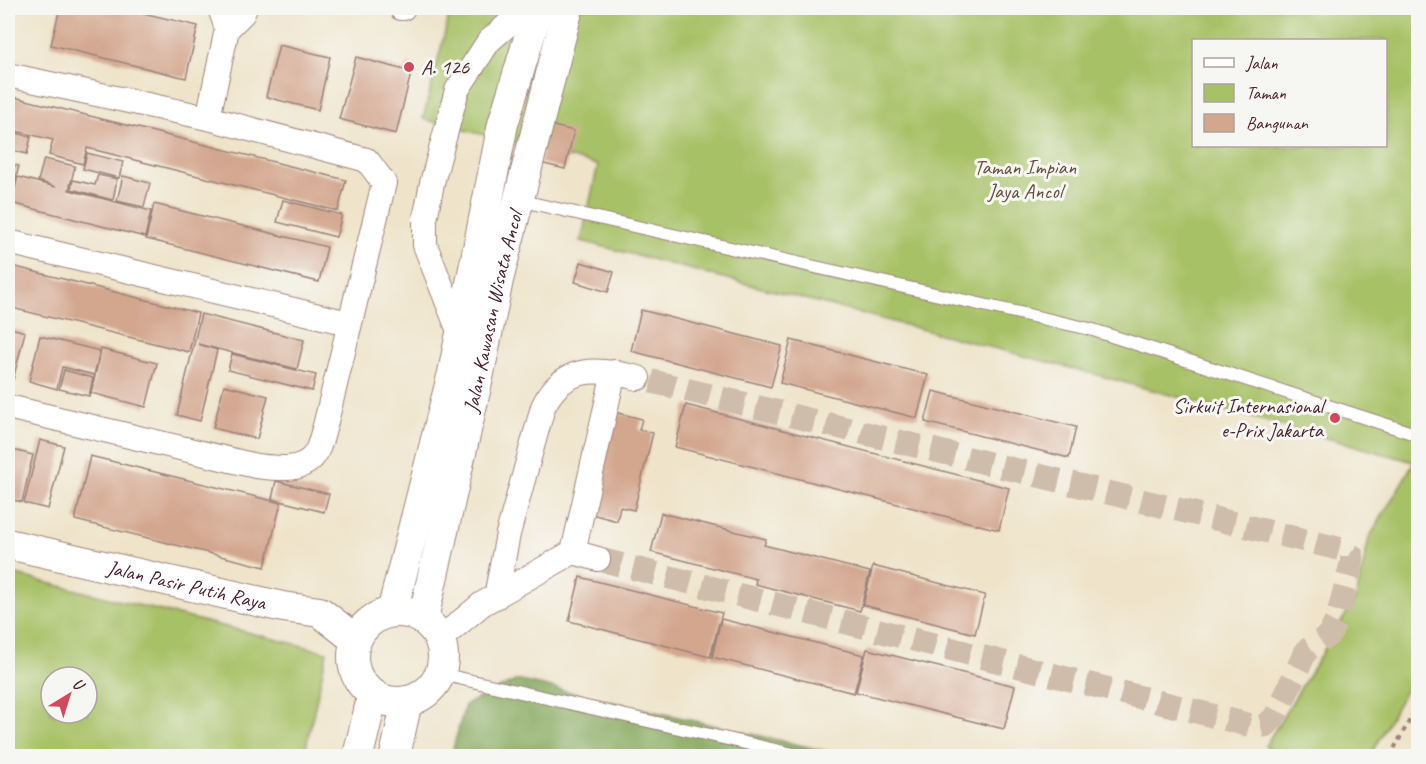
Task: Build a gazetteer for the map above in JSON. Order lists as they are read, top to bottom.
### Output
{
  "streets": {
    "street": ["Jalan Kawasan Wisata Ancol", "Jalan Pasir Putih Raya"]
  },
  "crossings": [
    ["Jalan Kawasan Wisata Ancol", "Jalan Pasir Putih Raya"]
  ],
  "parks": ["Taman Impian Jaya Ancol"],
  "places": ["A. 126", "Sirkuit Internasional e-Prix Jakarta"],
  "legend": ["Jalan", "Taman", "Bangunan"],
  "north": "top right"
}
